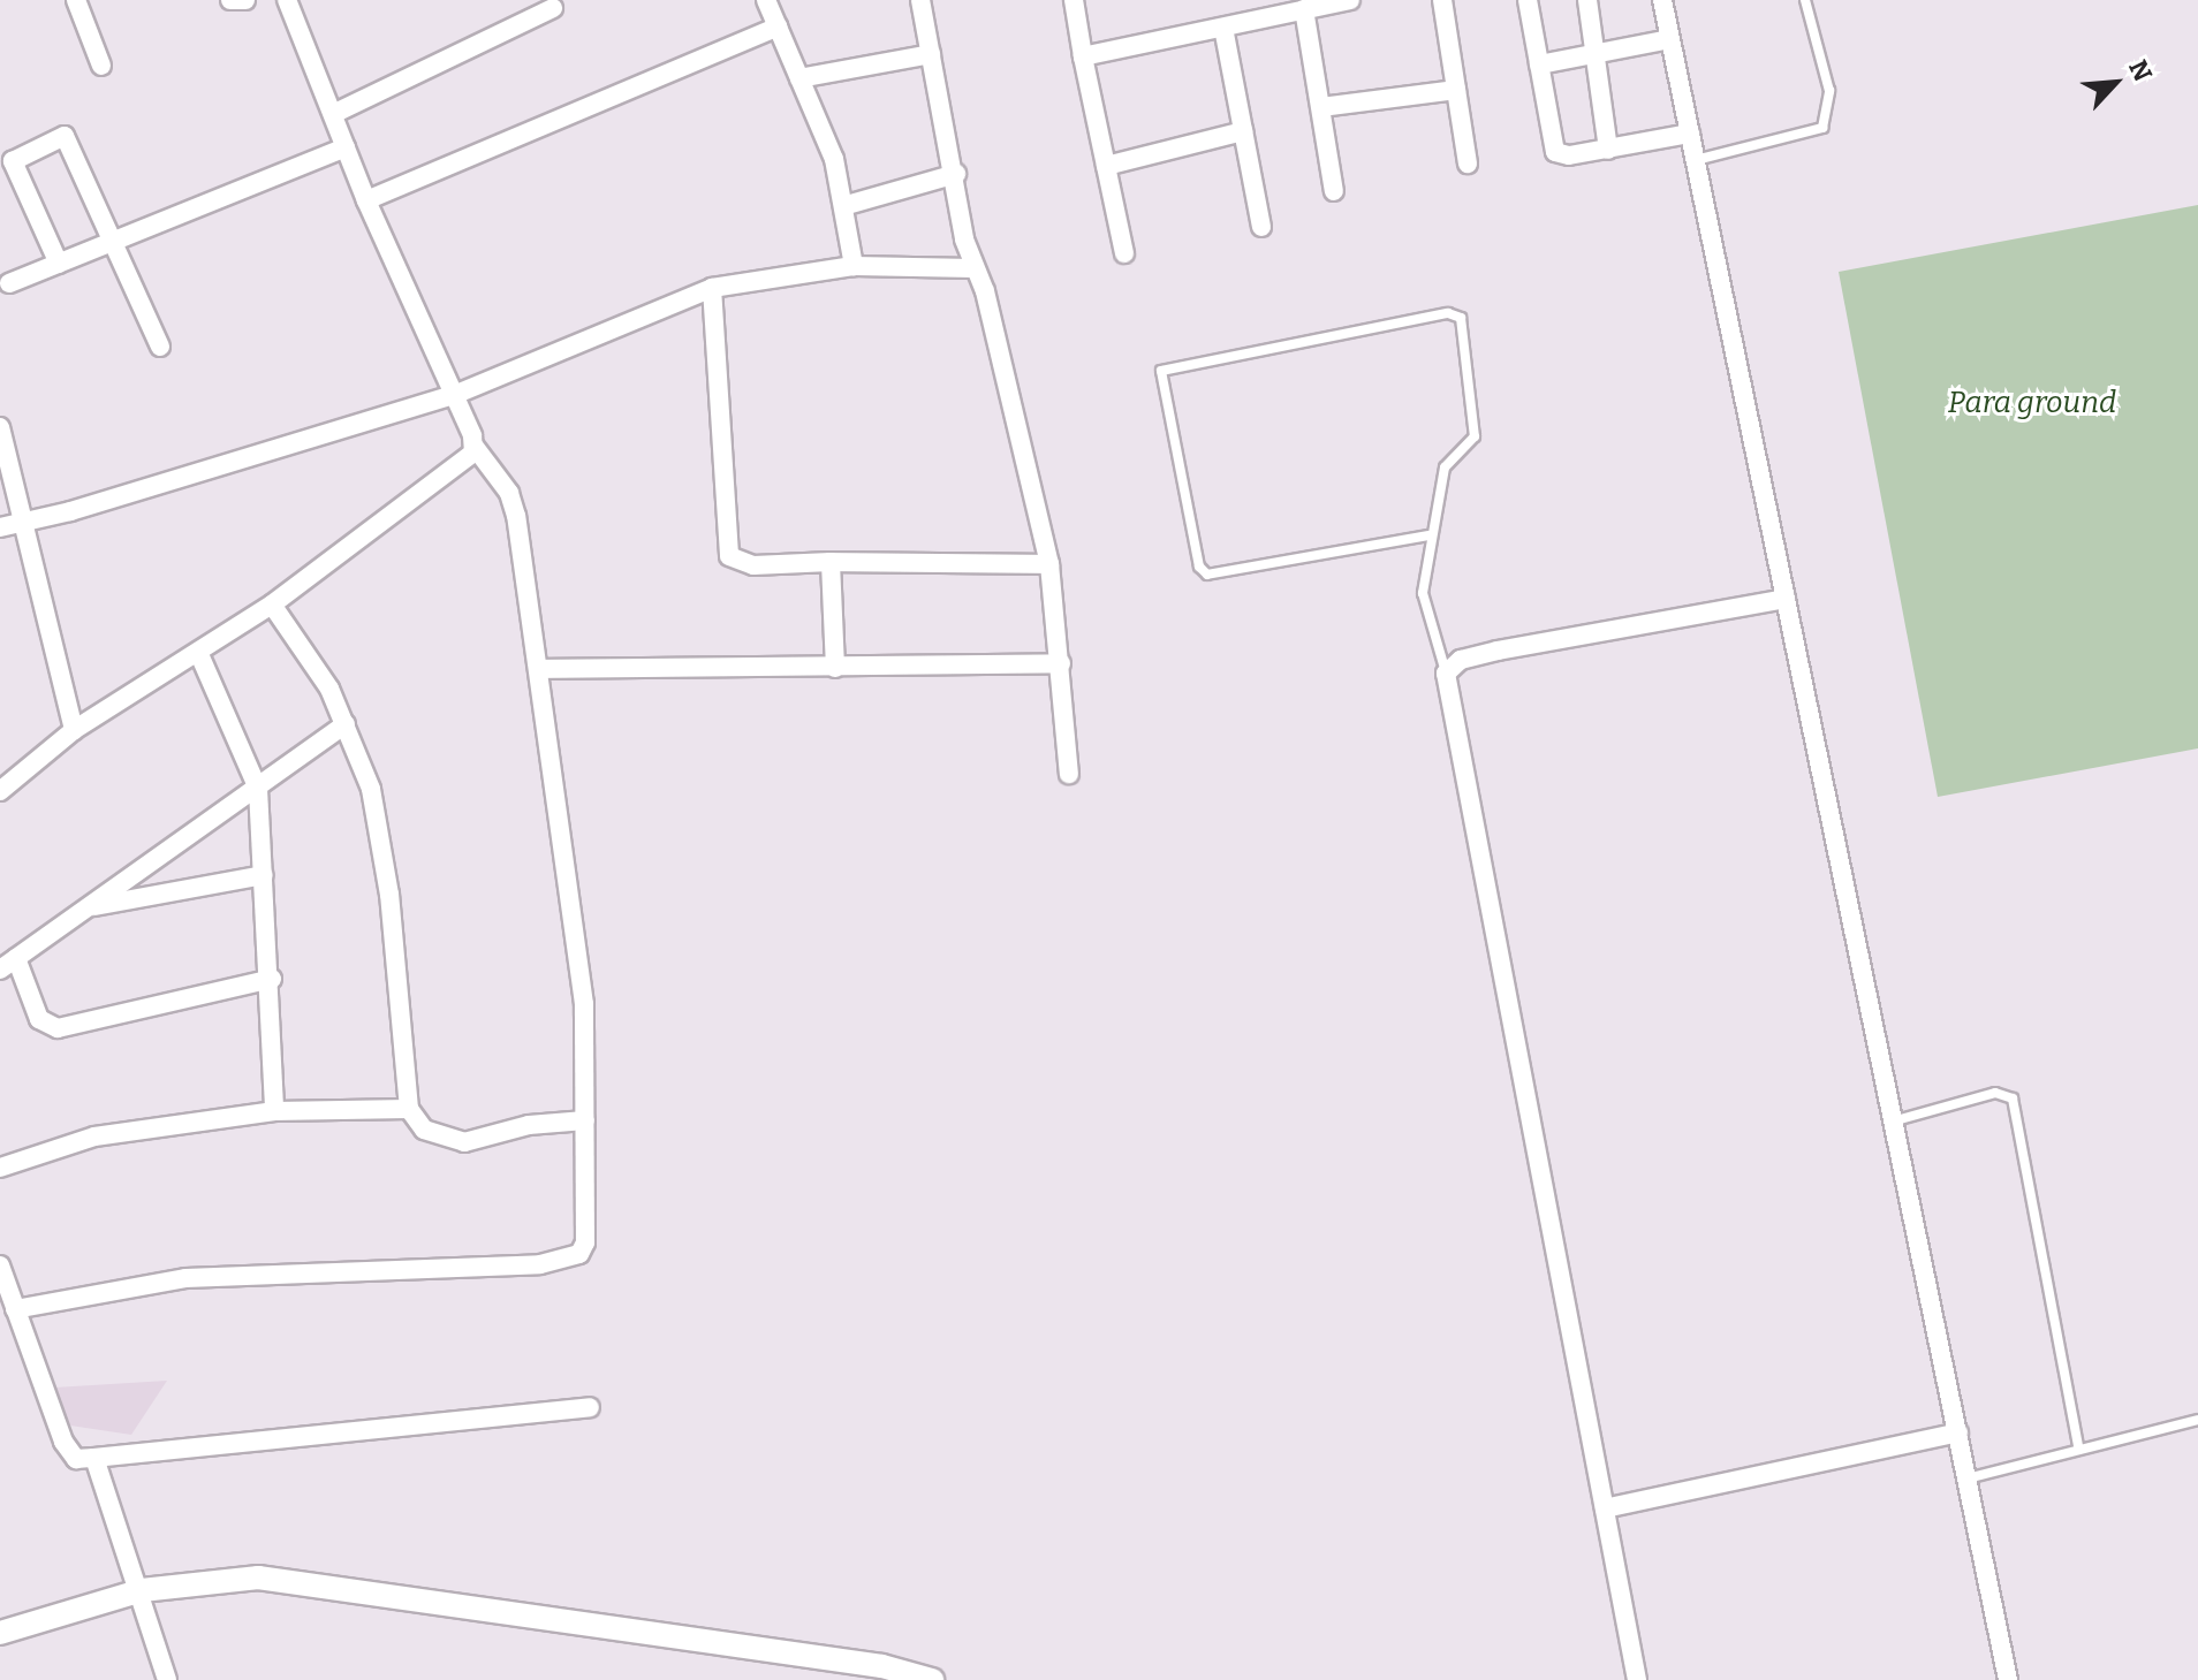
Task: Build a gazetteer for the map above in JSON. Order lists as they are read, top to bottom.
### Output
{
  "parks": ["Para ground"],
  "north": "top right"
}
